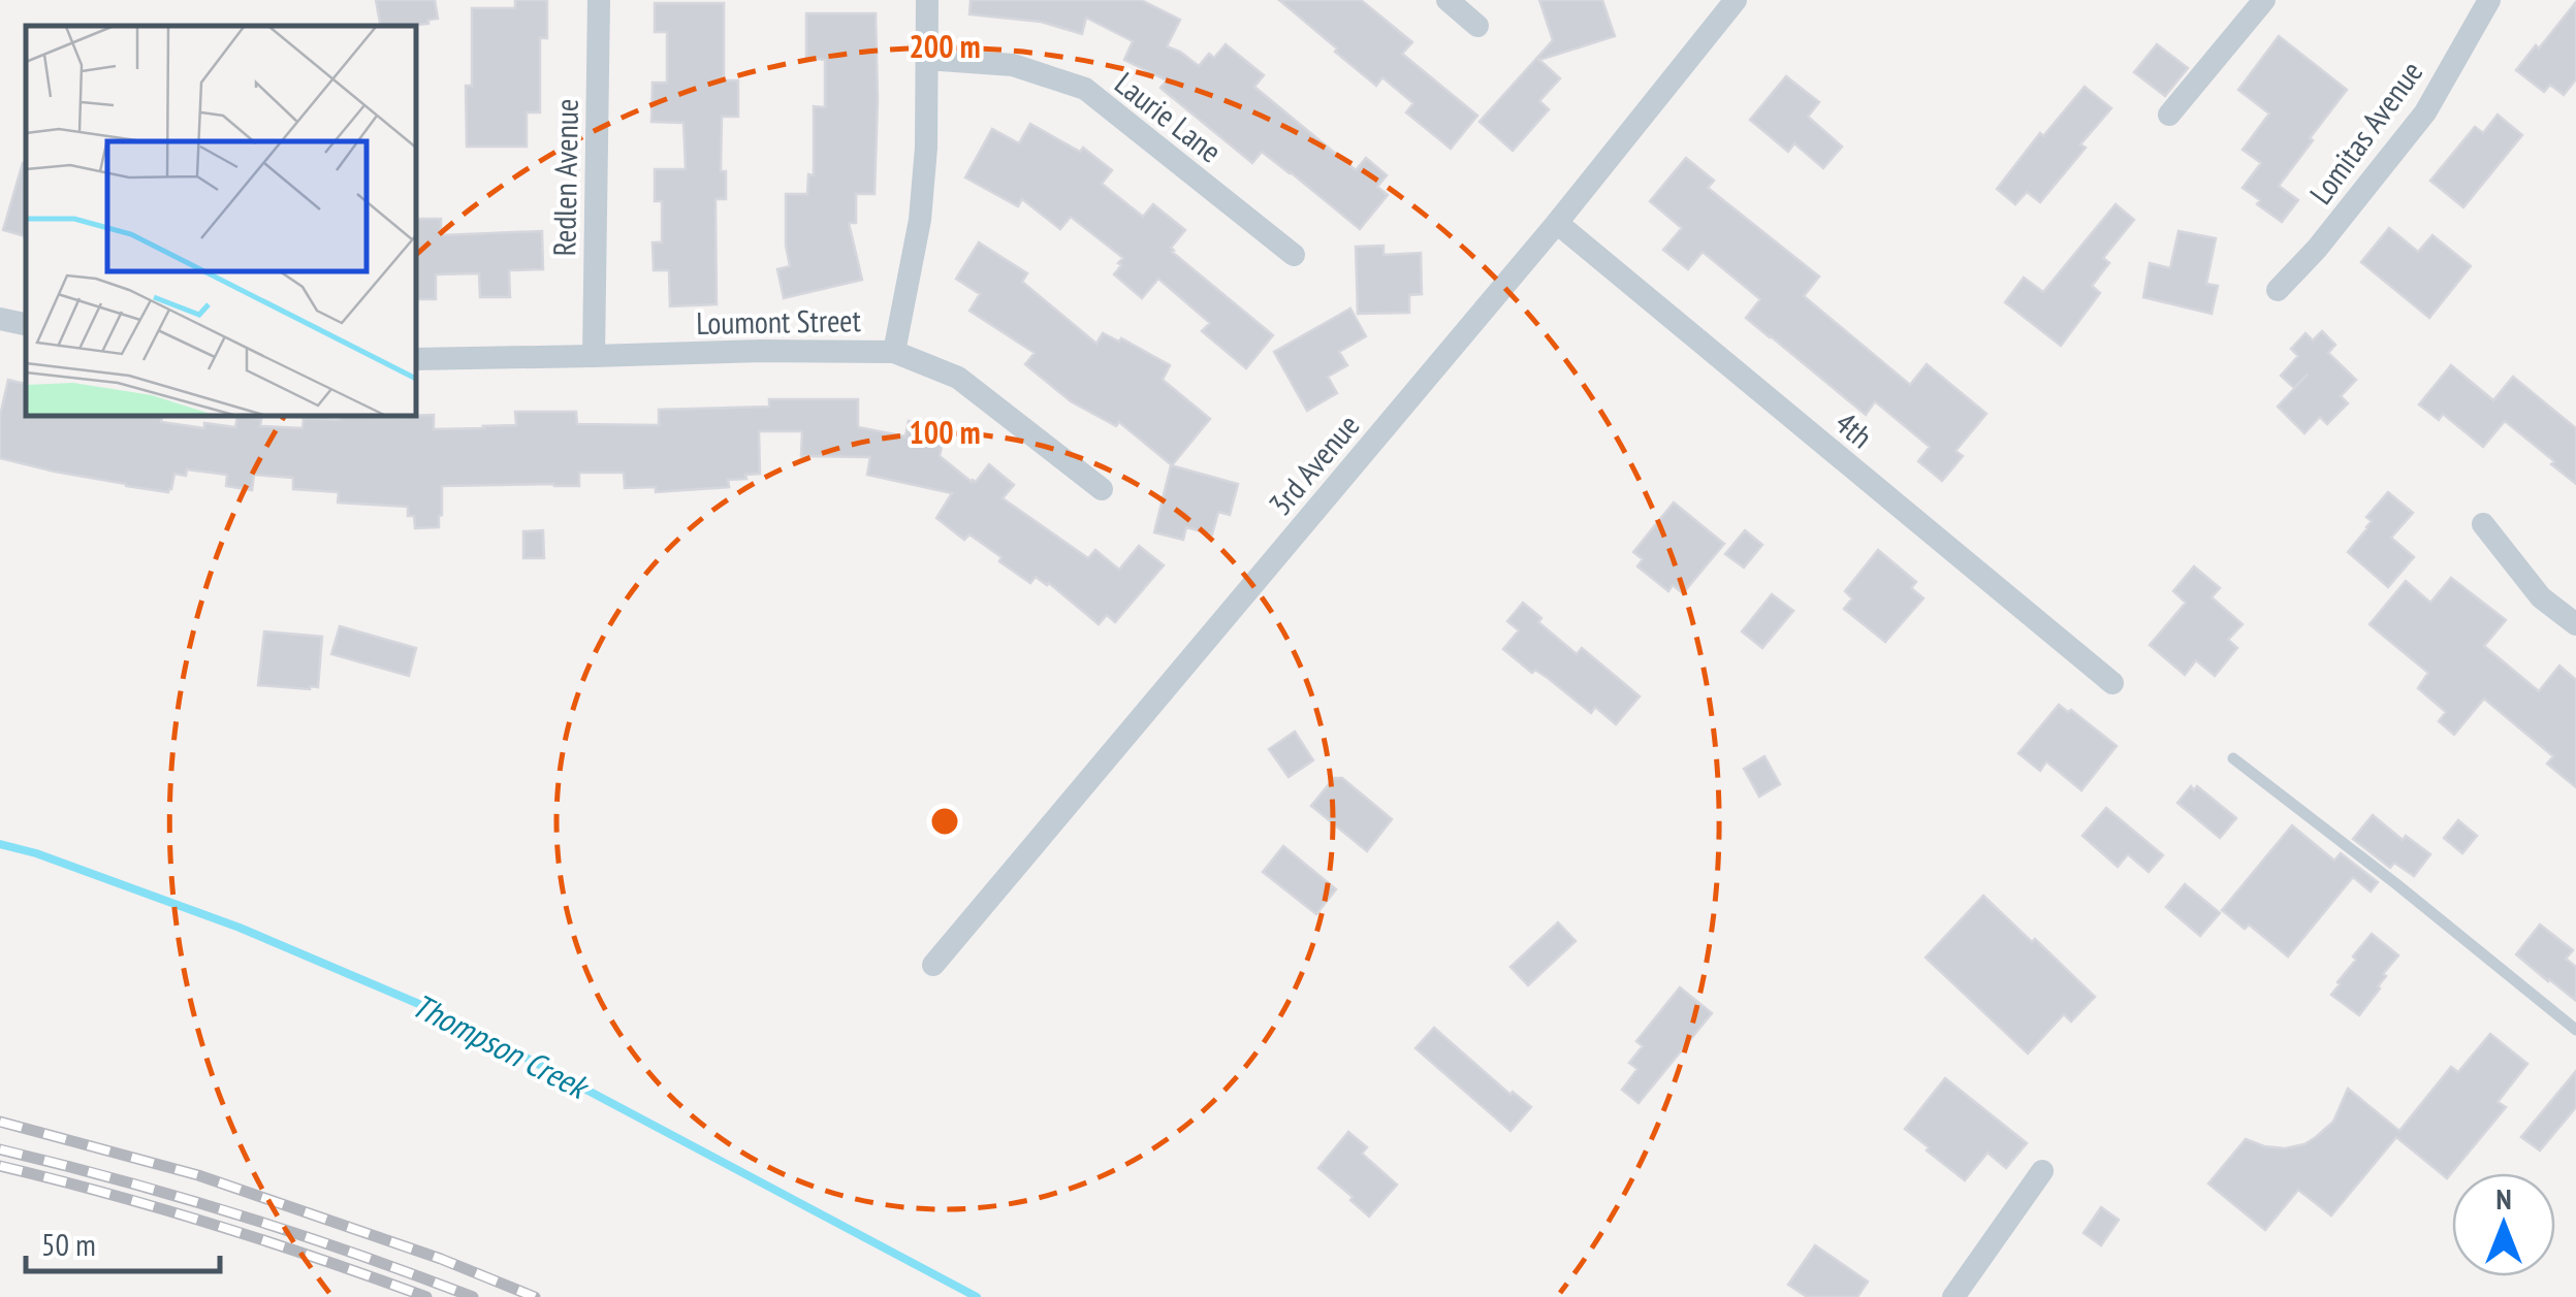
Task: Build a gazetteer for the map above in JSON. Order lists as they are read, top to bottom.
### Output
{
  "streets": {
    "street": [
      "Laurie Lane",
      "Lomitas Avenue",
      "Redlen Avenue",
      "Loumont Street",
      "4th",
      "3rd Avenue"
    ]
  },
  "crossings": [
    ["Redlen Avenue", "Loumont Street"],
    ["4th", "3rd Avenue"]
  ],
  "water": ["Thompson Creek"],
  "scale_bar": "50 m",
  "north": "top",
  "rings": ["200 m", "100 m"]
}
